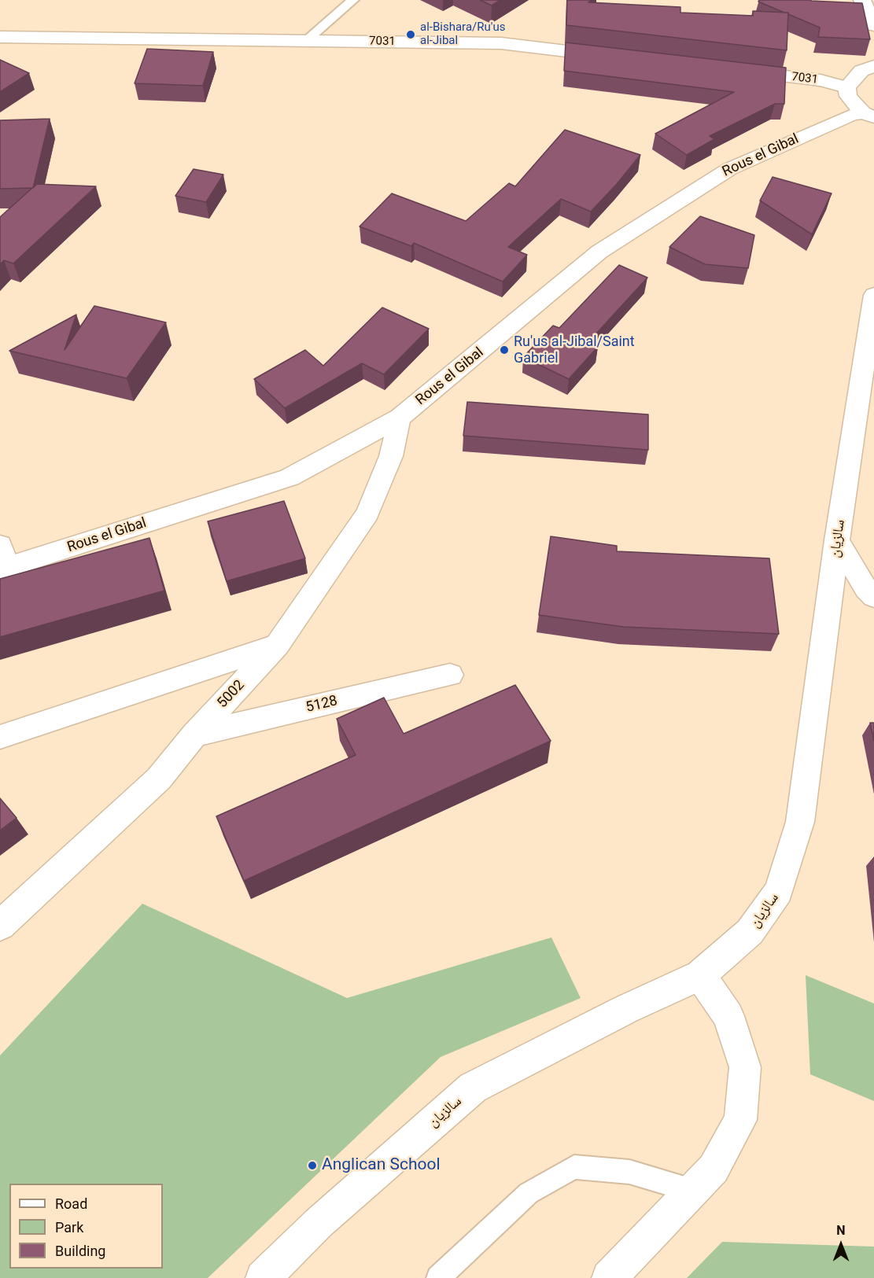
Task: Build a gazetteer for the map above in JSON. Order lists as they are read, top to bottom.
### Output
{
  "streets": {
    "street": [
      "7031",
      "Rous el Gibal",
      "سالزيان",
      "5002",
      "5128"
    ]
  },
  "crossings": [
    ["Rous el Gibal", "5002"],
    ["5002", "5128"]
  ],
  "places": ["al-Bishara/Ru'us al-Jibal", "Ru'us al-Jibal/Saint Gabriel", "Anglican School"],
  "legend": ["Road", "Park", "Building"],
  "north": "top"
}
